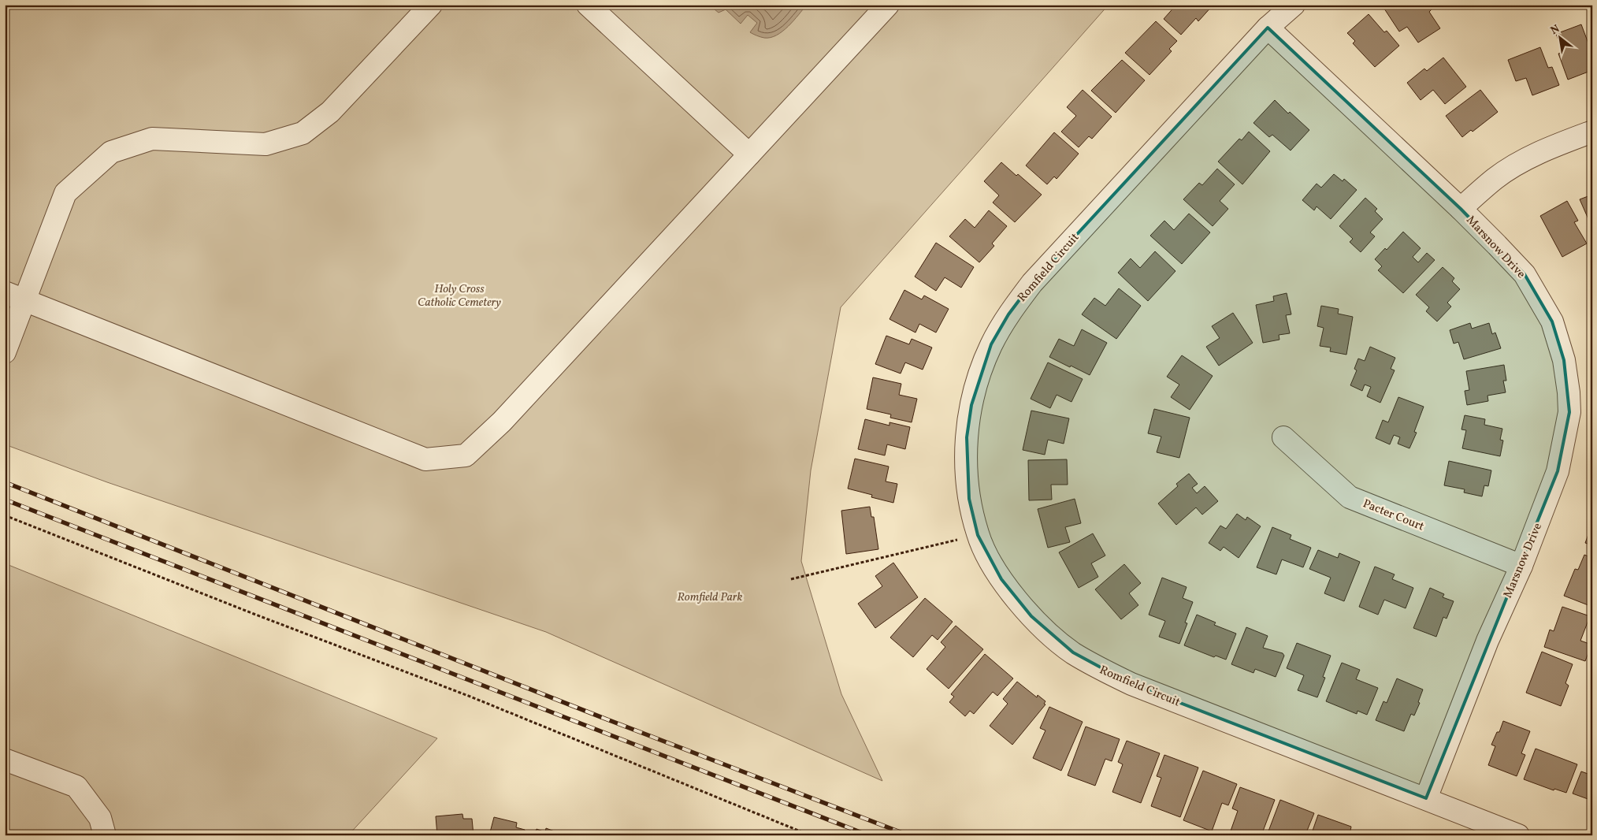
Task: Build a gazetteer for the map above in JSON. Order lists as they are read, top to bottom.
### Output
{
  "streets": {
    "street": ["Marsnow Drive", "Romfield Circuit", "Pacter Court"]
  },
  "crossings": [
    ["Marsnow Drive", "Romfield Circuit"],
    ["Marsnow Drive", "Pacter Court"]
  ],
  "parks": ["Holy Cross Catholic Cemetery", "Romfield Park"],
  "north": "top left"
}
